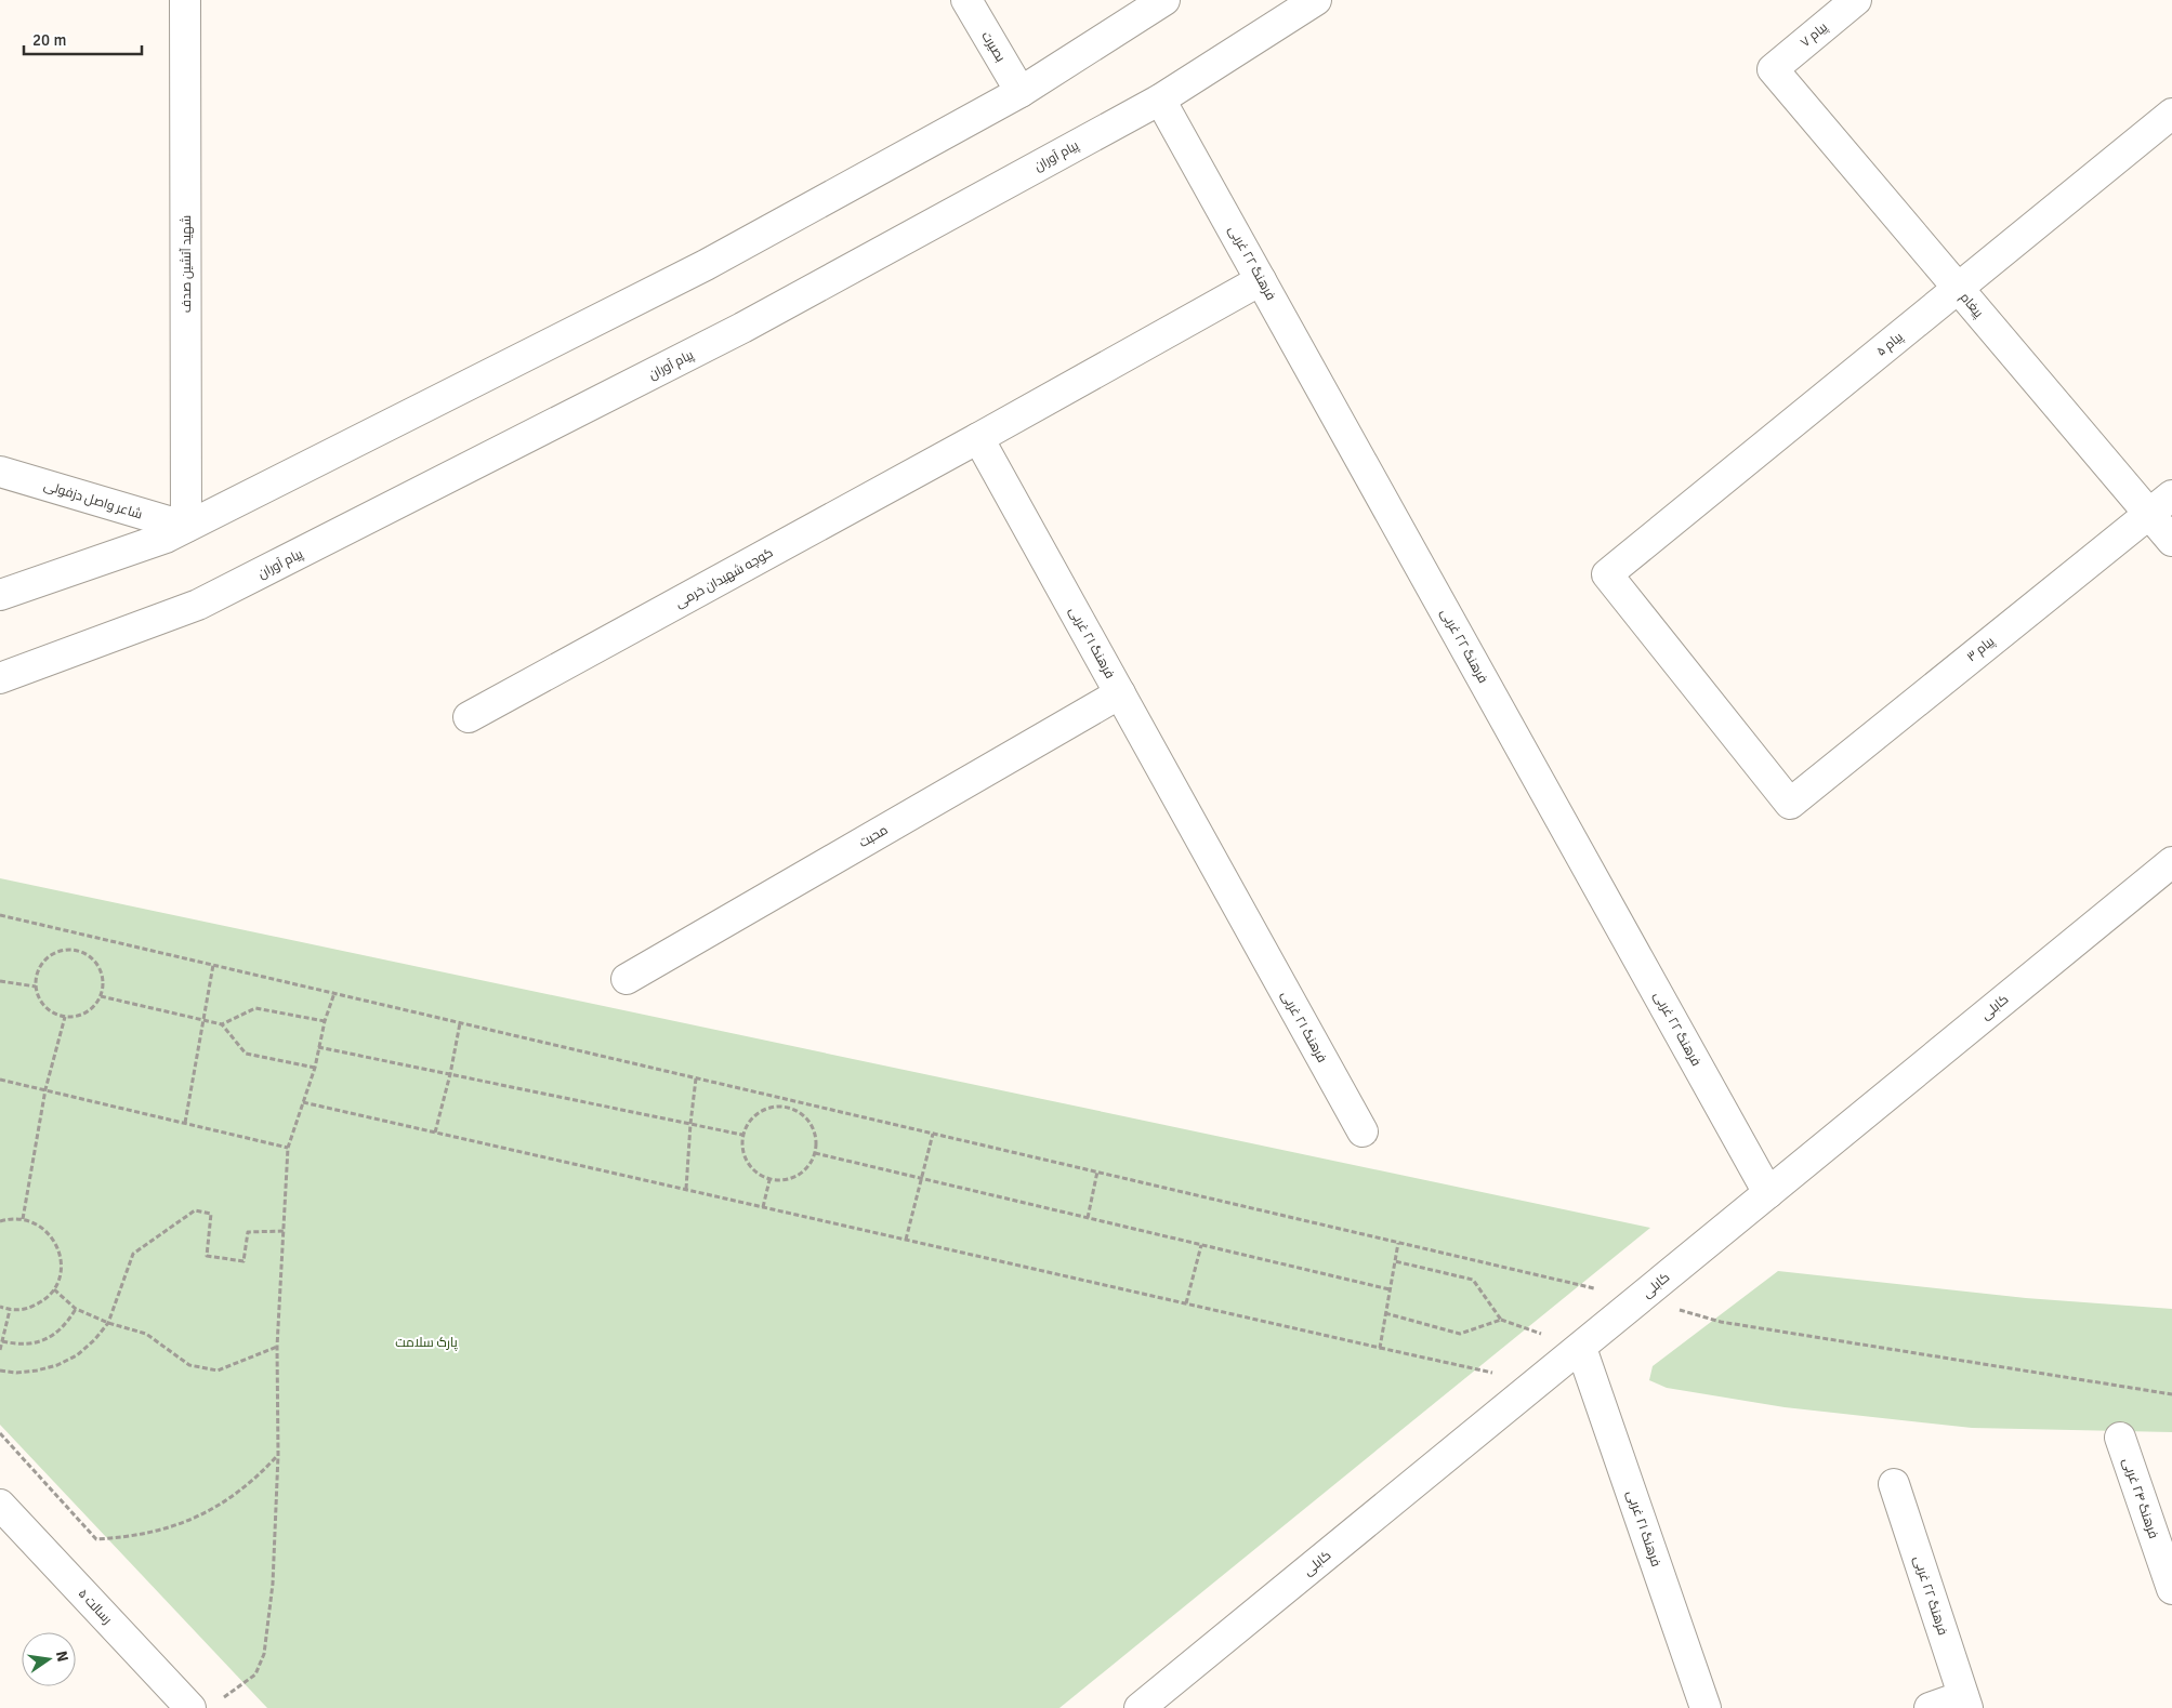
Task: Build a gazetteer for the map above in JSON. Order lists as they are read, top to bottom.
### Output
{
  "streets": {
    "street": [
      "پیام ۷",
      "بصیرت",
      "پیام آوران",
      "فرهنگ ۲۲ غربی",
      "شهید آتشین صدف",
      "پیغام",
      "پیام ۵",
      "شاعر واصل دزفولی",
      "کوچه شهیدان خرمی",
      "فرهنگ ۲۱ غربی",
      "پیام ۳",
      "محبت",
      "کابلی",
      "فرهنگ ۲۴ غربی",
      "رسالت ۵"
    ]
  },
  "crossings": [
    ["پیام ۷", "پیغام"],
    ["پیام آوران", "فرهنگ ۲۲ غربی"],
    ["فرهنگ ۲۲ غربی", "کابلی"],
    ["شهید آتشین صدف", "شاعر واصل دزفولی"],
    ["پیغام", "پیام ۵"],
    ["پیغام", "پیام ۳"],
    ["پیام ۵", "پیام ۳"],
    ["کوچه شهیدان خرمی", "فرهنگ ۲۱ غربی"],
    ["فرهنگ ۲۱ غربی", "محبت"],
    ["فرهنگ ۲۱ غربی", "کابلی"]
  ],
  "parks": ["پارک سلامت"],
  "scale_bar": "20 m",
  "north": "right"
}
